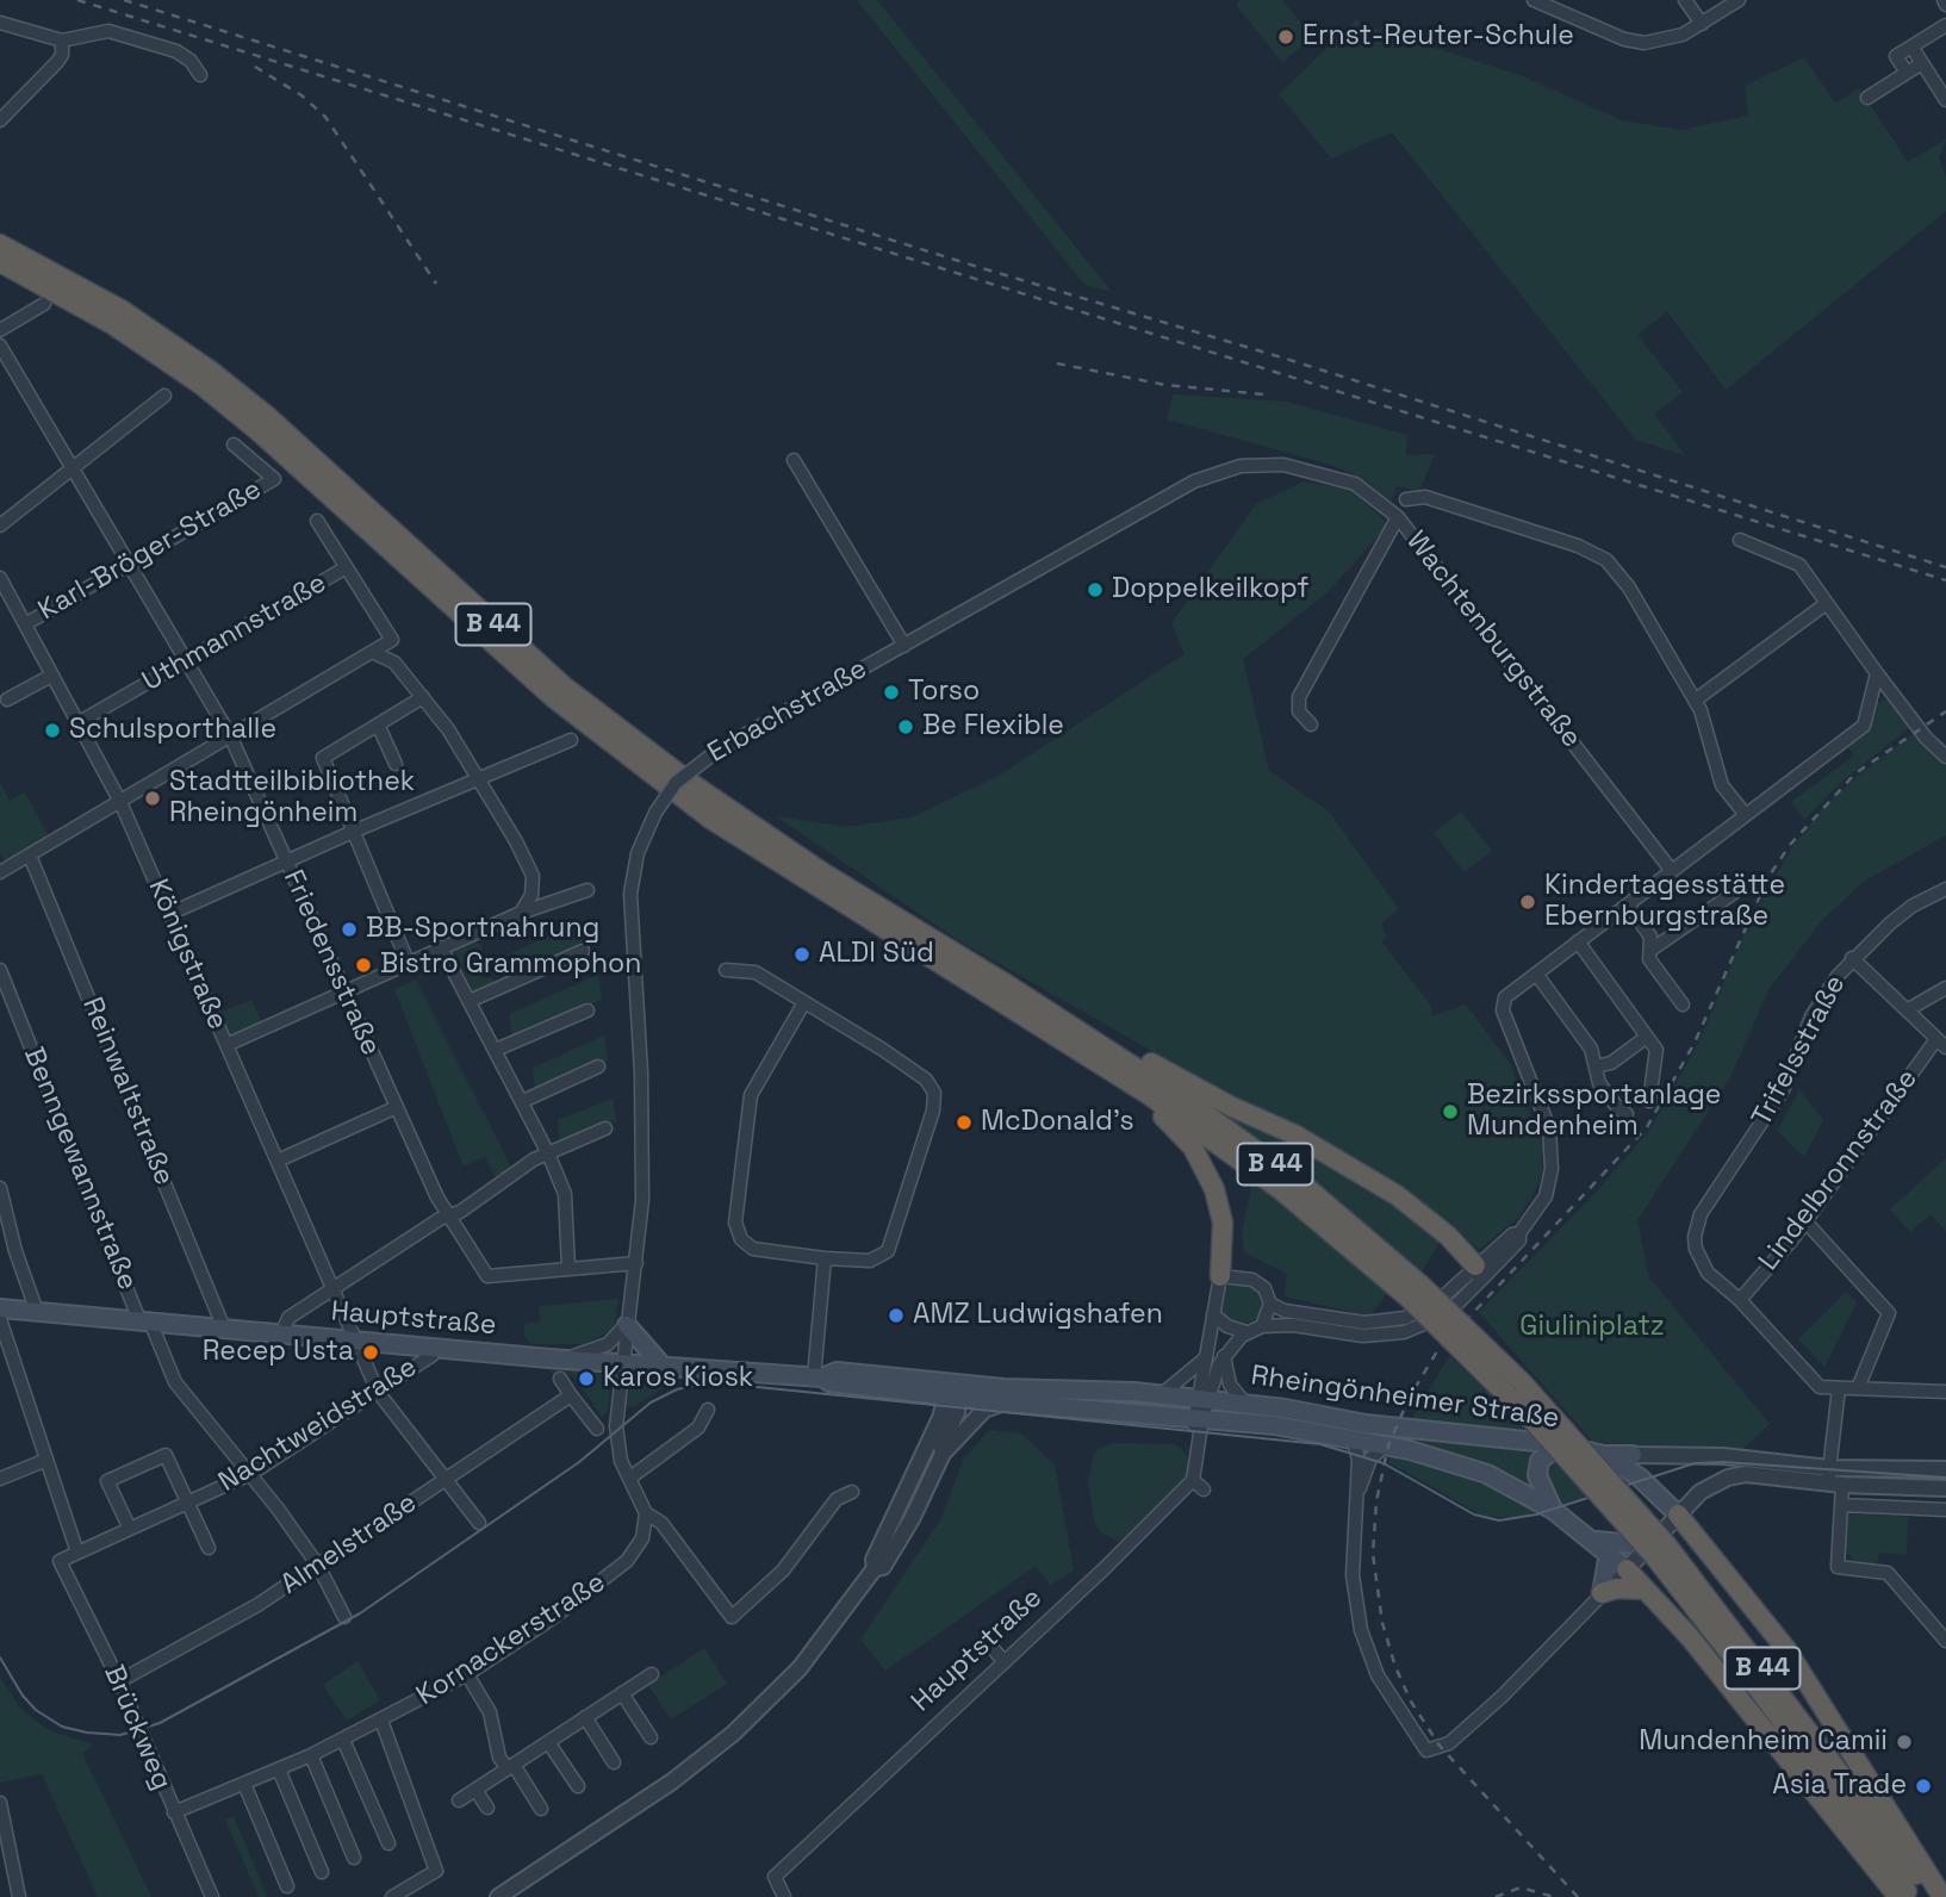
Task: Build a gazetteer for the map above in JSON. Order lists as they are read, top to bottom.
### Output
{
  "streets": {
    "highway": ["B 44"],
    "main road": ["Hauptstraße", "Rheingönheimer Straße"],
    "street": [
      "Karl-Bröger-Straße",
      "Uthmannstraße",
      "Wachtenburgstraße",
      "Erbachstraße",
      "Königstraße",
      "Friedensstraße",
      "Trifelsstraße",
      "Reinwaltstraße",
      "Benngewannstraße",
      "Lindelbronnstraße",
      "Nachtweidstraße",
      "Almelstraße",
      "Kornackerstraße",
      "Brückweg"
    ]
  },
  "crossings": [
    ["Karl-Bröger-Straße", "Königstraße"],
    ["Karl-Bröger-Straße", "Friedensstraße"],
    ["Uthmannstraße", "Königstraße"],
    ["Uthmannstraße", "Friedensstraße"],
    ["Wachtenburgstraße", "Erbachstraße"],
    ["Erbachstraße", "Hauptstraße"],
    ["Königstraße", "Hauptstraße"],
    ["Königstraße", "Nachtweidstraße"],
    ["Königstraße", "Almelstraße"],
    ["Trifelsstraße", "Lindelbronnstraße"],
    ["Reinwaltstraße", "Hauptstraße"],
    ["Benngewannstraße", "Hauptstraße"],
    ["Benngewannstraße", "Nachtweidstraße"],
    ["Benngewannstraße", "Almelstraße"],
    ["Hauptstraße", "Rheingönheimer Straße"],
    ["Hauptstraße", "Nachtweidstraße"],
    ["Nachtweidstraße", "Brückweg"],
    ["Almelstraße", "Brückweg"],
    ["Kornackerstraße", "Brückweg"]
  ],
  "parks": ["Giuliniplatz"],
  "places": [
    "Ernst-Reuter-Schule",
    "Doppelkeilkopf",
    "Torso",
    "Be Flexible",
    "Schulsporthalle",
    "Stadtteilbibliothek Rheingönheim",
    "Kindertagesstätte Ebernburgstraße",
    "BB-Sportnahrung",
    "ALDI Süd",
    "Bistro Grammophon",
    "Bezirkssportanlage Mundenheim",
    "McDonald's",
    "AMZ Ludwigshafen",
    "Recep Usta",
    "Karos Kiosk",
    "Mundenheim Camii",
    "Asia Trade"
  ]
}
